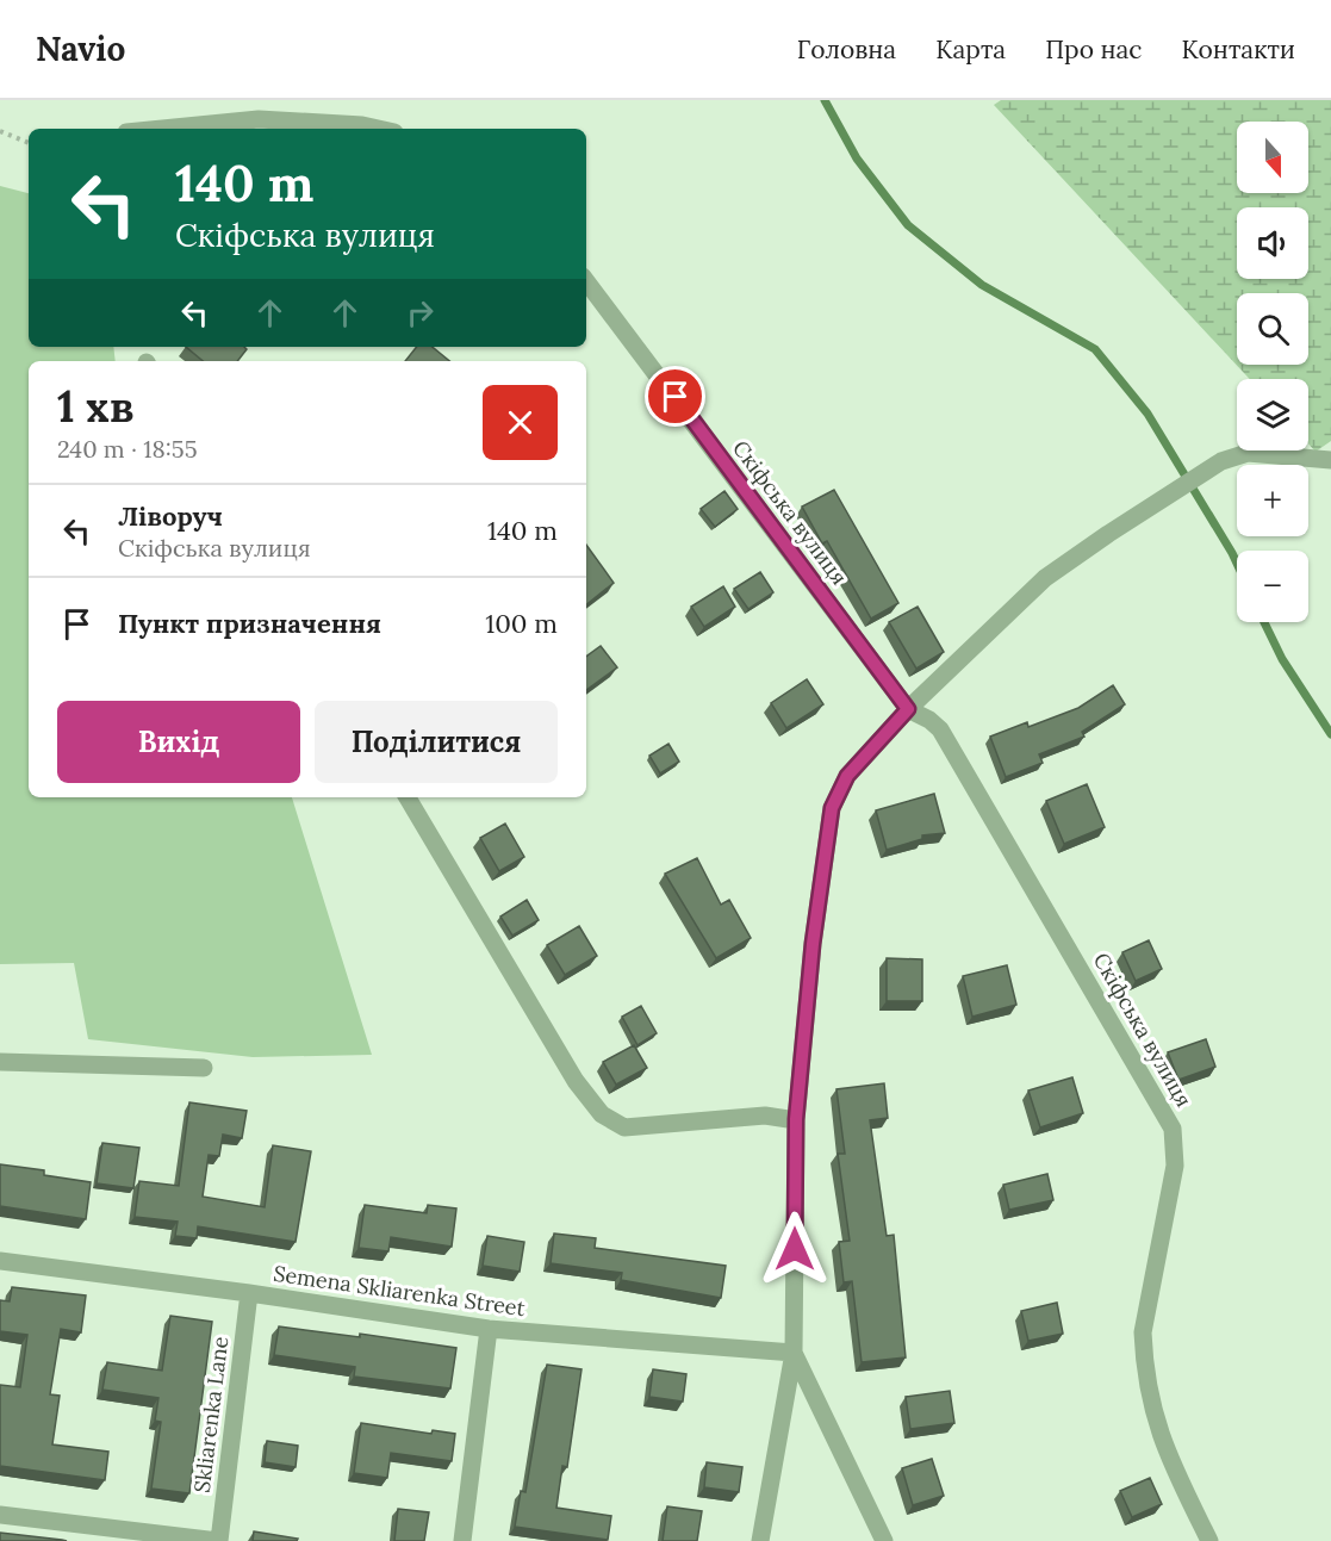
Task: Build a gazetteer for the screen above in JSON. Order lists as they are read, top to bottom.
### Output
{
  "streets": {
    "street": ["Скіфська вулиця", "Semena Skliarenka Street", "Skliarenka Lane"]
  },
  "crossings": [
    ["Semena Skliarenka Street", "Skliarenka Lane"]
  ],
  "north": "bottom",
  "page": {
    "header": "Navio",
    "nav": [
      "Головна",
      "Карта",
      "Про нас",
      "Контакти"
    ],
    "map_buttons": ["+", "−"],
    "turn": ["140 m", "Скіфська вулиця"],
    "heading": ["1 хв", "240 m · 18:55"],
    "list": [
      {
        "name": "Ліворуч",
        "note": "Скіфська вулиця",
        "value": "140 m"
      },
      {
        "name": "Пункт призначення",
        "value": "100 m"
      }
    ],
    "buttons": ["Вихід", "Поділитися"]
  }
}
